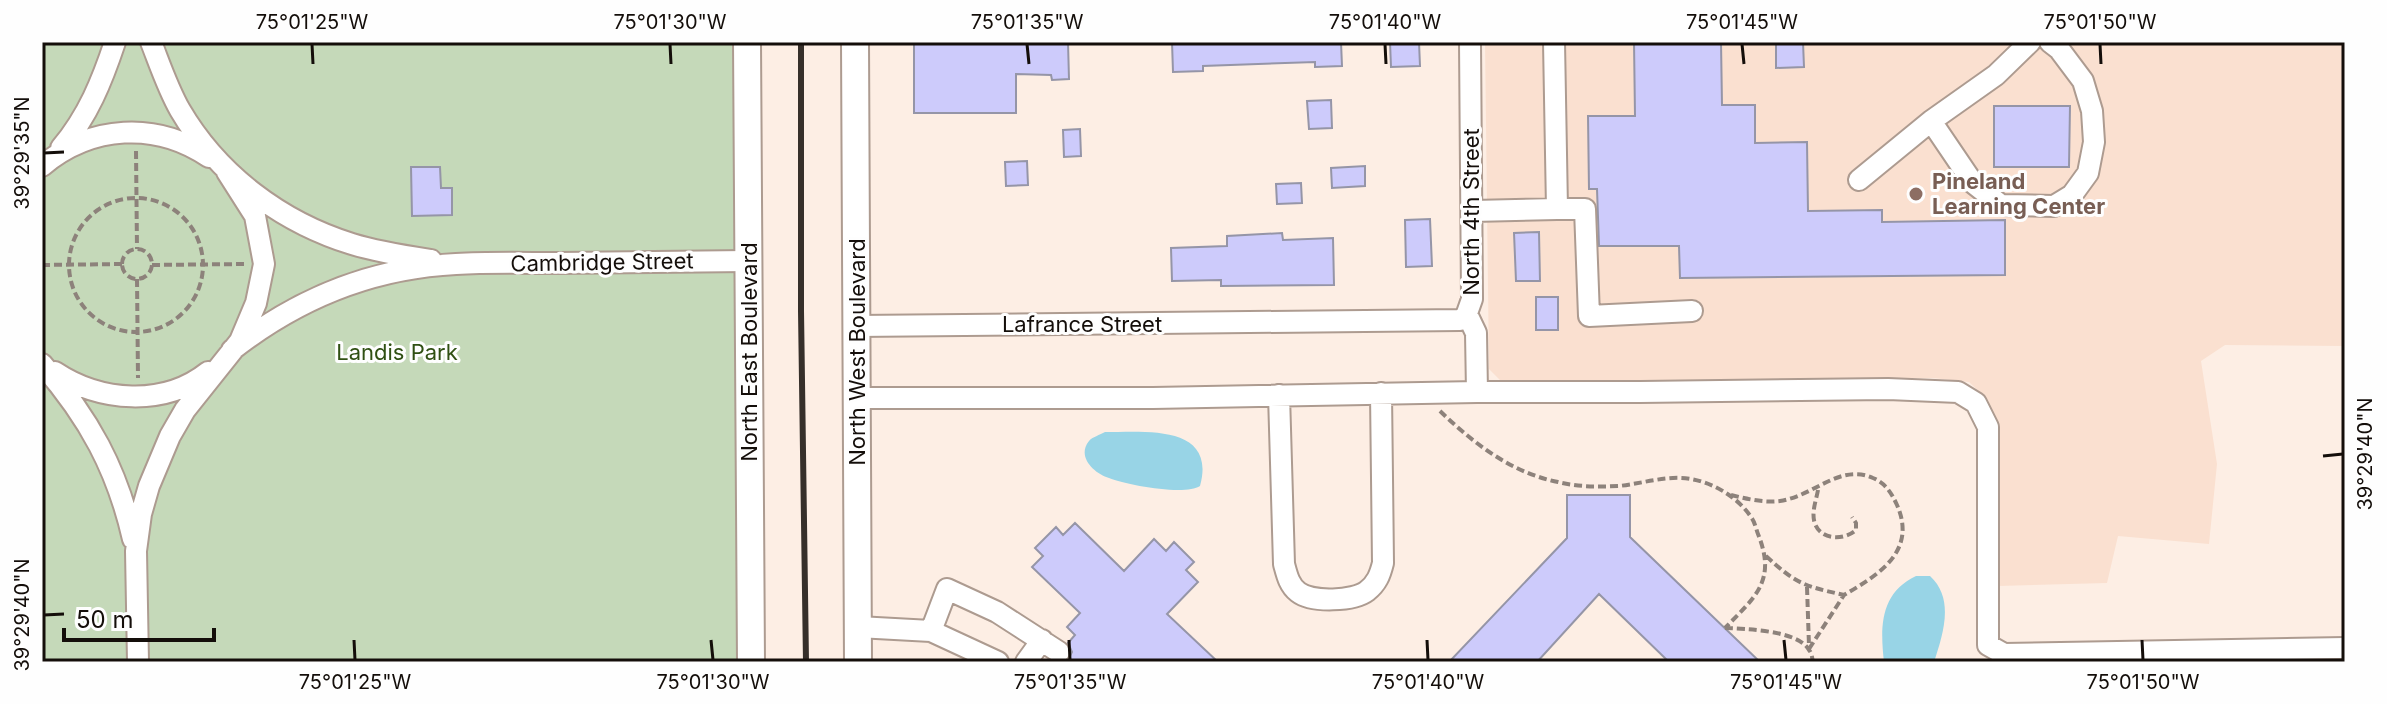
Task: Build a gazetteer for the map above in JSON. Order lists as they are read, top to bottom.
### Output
{
  "streets": {
    "main road": ["North East Boulevard", "North West Boulevard"],
    "street": ["North 4th Street", "Cambridge Street", "Lafrance Street"]
  },
  "crossings": [
    ["North 4th Street", "Lafrance Street"],
    ["Cambridge Street", "North East Boulevard"],
    ["Lafrance Street", "North West Boulevard"]
  ],
  "parks": ["Landis Park"],
  "places": ["Pineland Learning Center"],
  "scale_bar": "50 m",
  "coordinates": [
    "75°01'25\"W",
    "75°01'30\"W",
    "75°01'35\"W",
    "75°01'40\"W",
    "75°01'45\"W",
    "75°01'50\"W",
    "39°29'35\"N",
    "39°29'40\"N"
  ]
}
